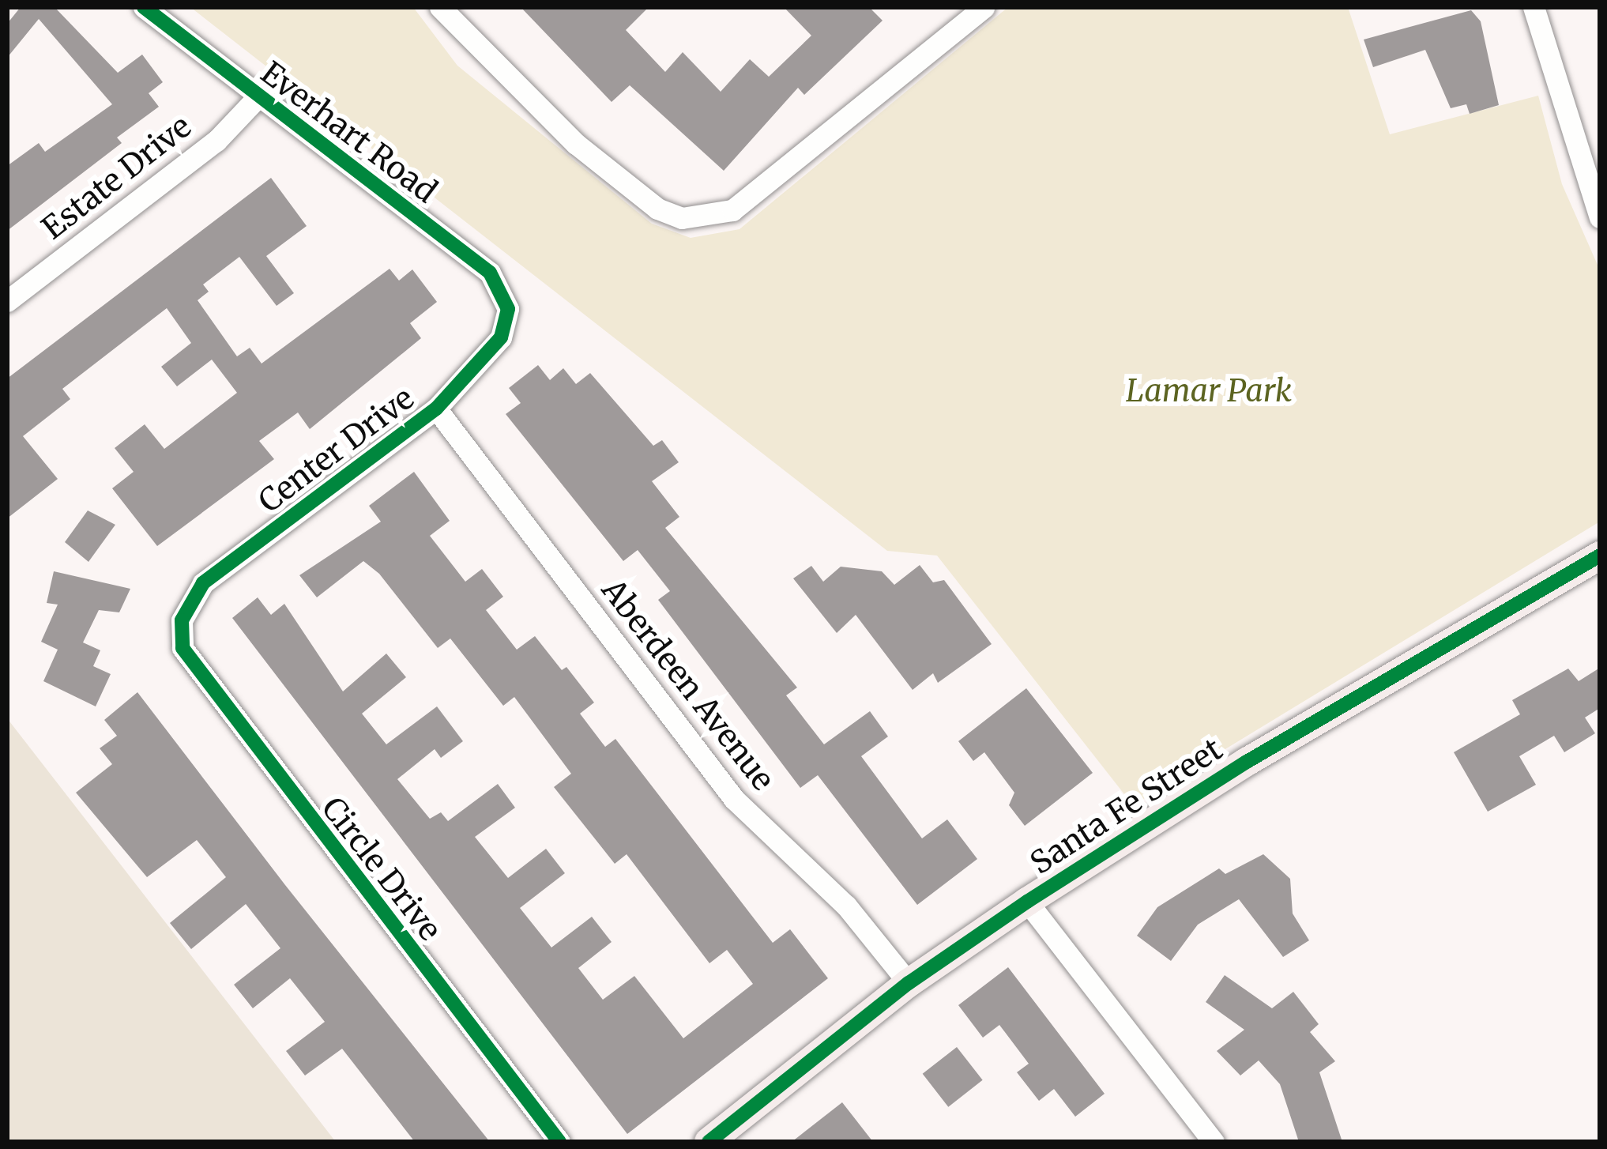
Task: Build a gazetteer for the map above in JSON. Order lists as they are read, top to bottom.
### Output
{
  "streets": {
    "street": [
      "Everhart Road",
      "Estate Drive",
      "Center Drive",
      "Aberdeen Avenue",
      "Santa Fe Street",
      "Circle Drive"
    ]
  },
  "crossings": [
    ["Everhart Road", "Estate Drive"],
    ["Everhart Road", "Center Drive"],
    ["Center Drive", "Aberdeen Avenue"],
    ["Center Drive", "Circle Drive"],
    ["Aberdeen Avenue", "Santa Fe Street"]
  ],
  "parks": ["Lamar Park"]
}
